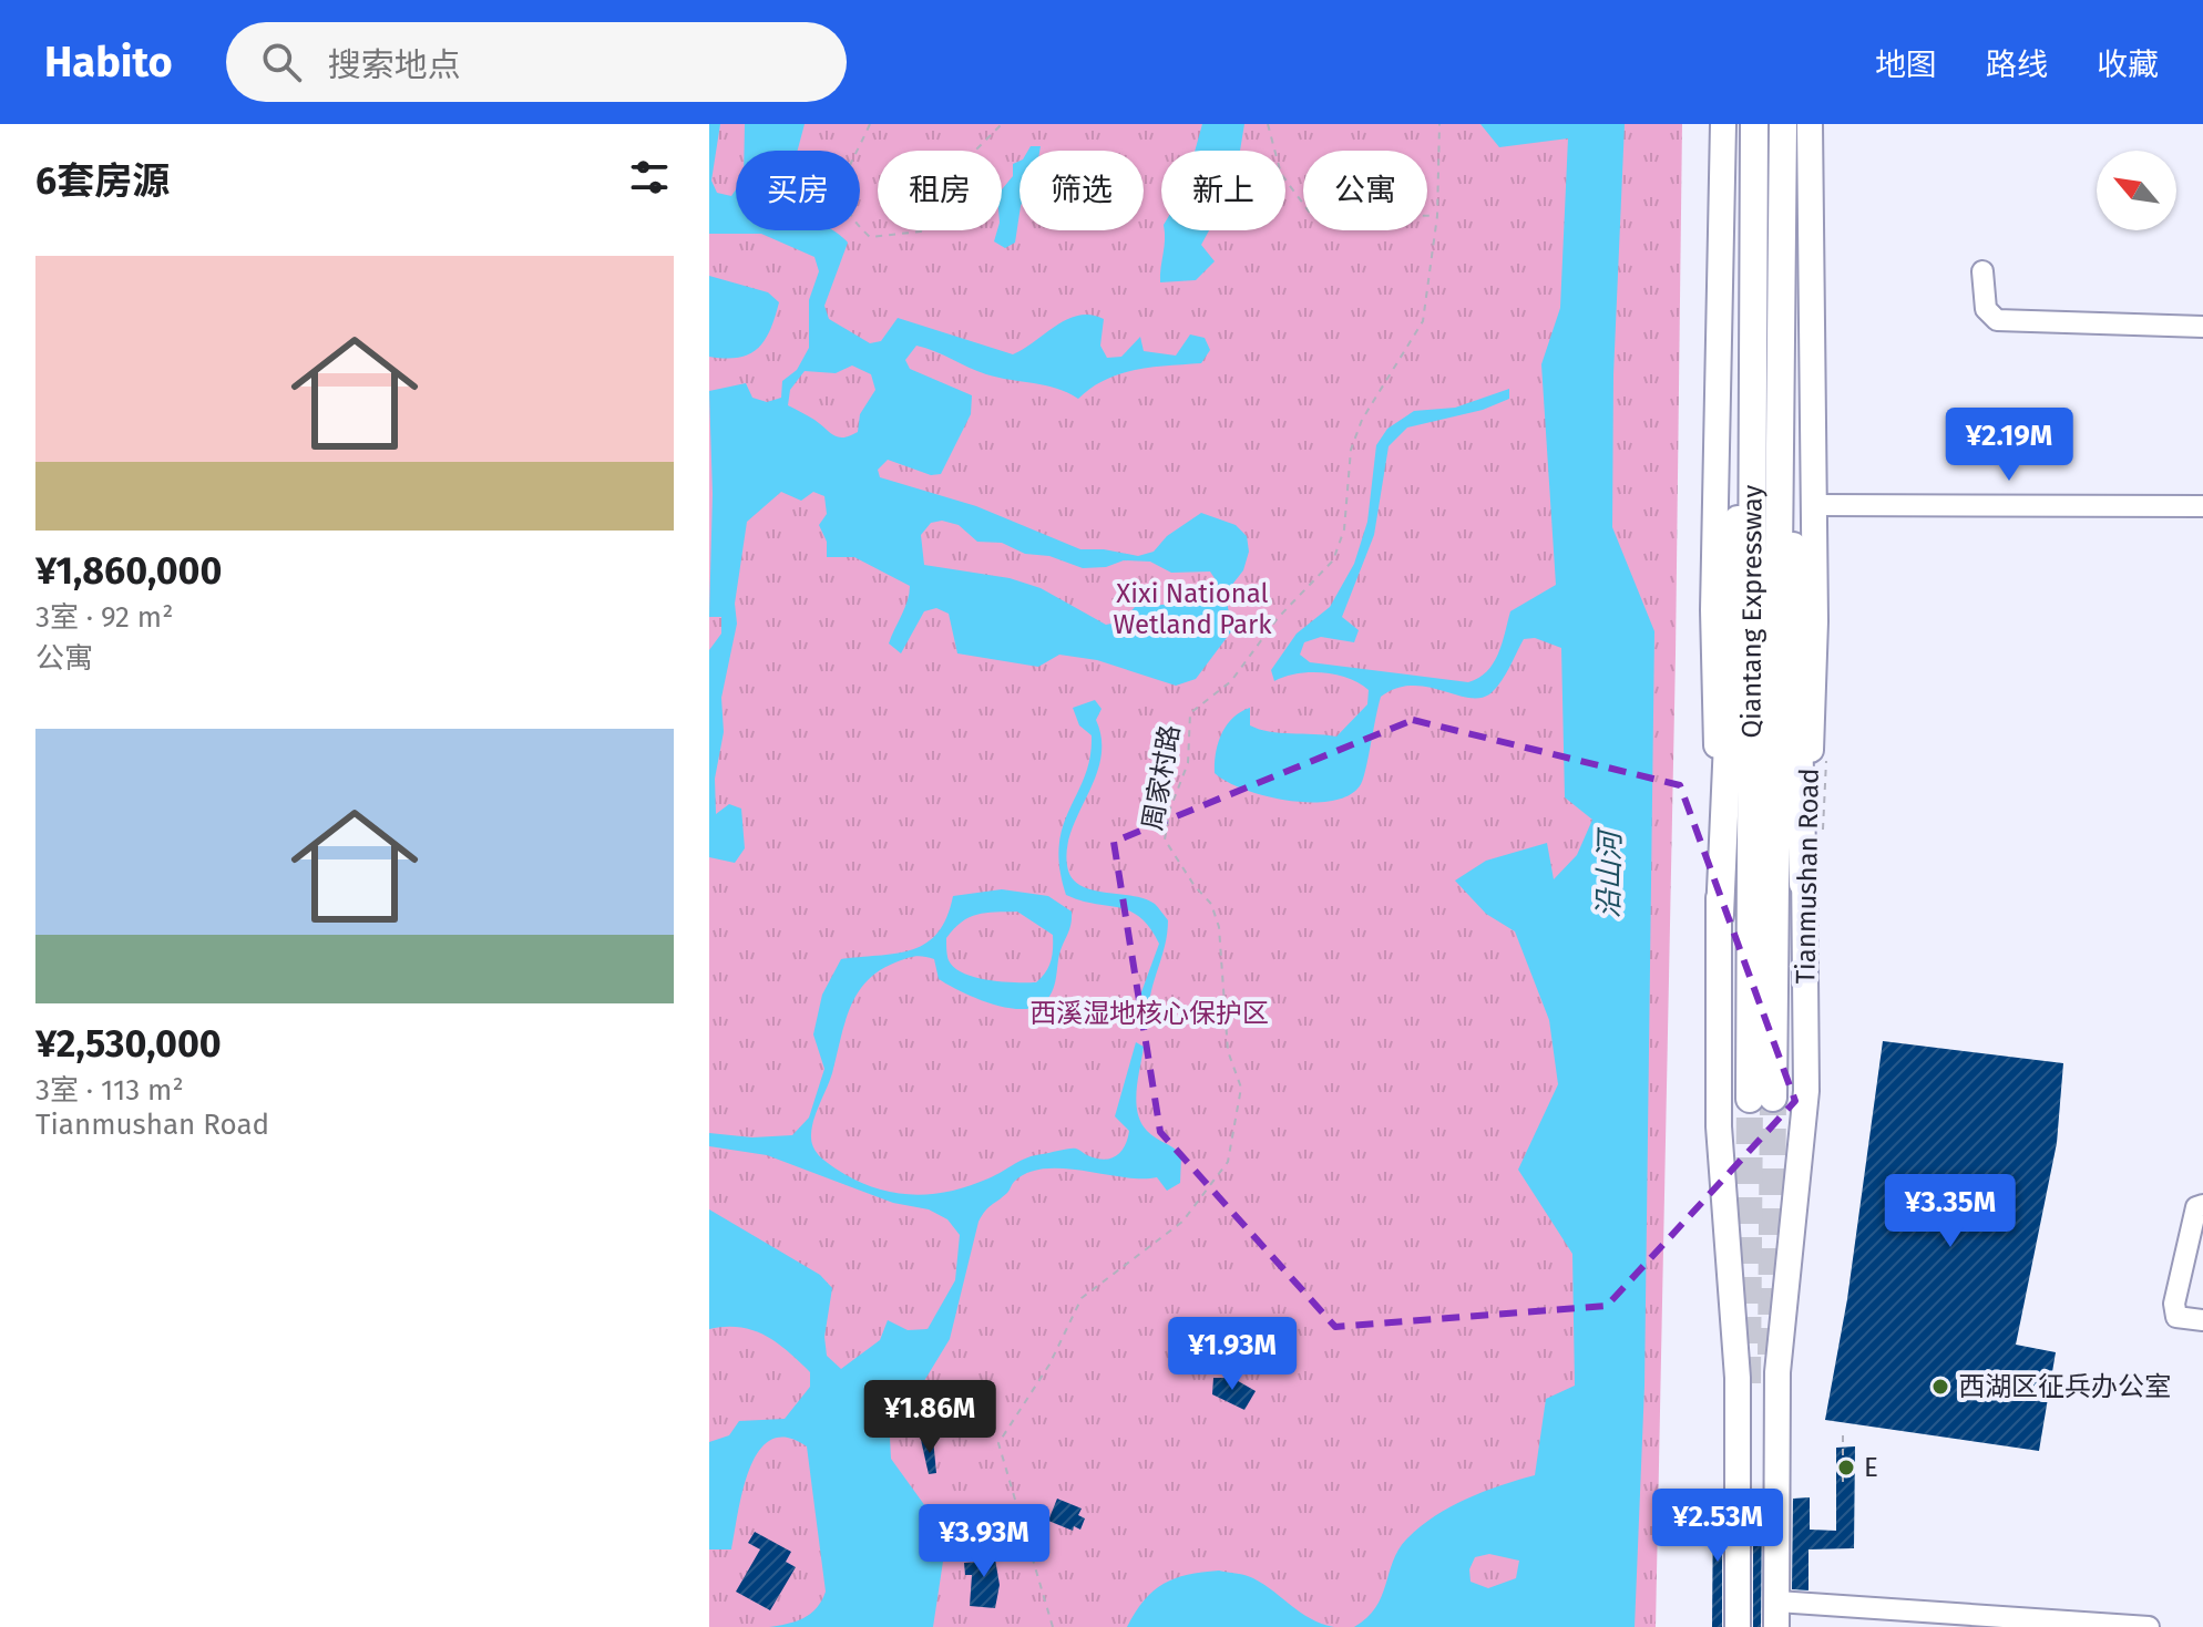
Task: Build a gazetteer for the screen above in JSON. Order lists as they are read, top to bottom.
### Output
{
  "streets": {
    "highway": ["Qiantang Expressway"],
    "main road": ["Tianmushan Road"],
    "path": ["周家村路"]
  },
  "water": ["沿山河"],
  "parks": ["Xixi National Wetland Park", "西溪湿地核心保护区"],
  "places": ["西湖区征兵办公室", "E"],
  "north": "top left",
  "page": {
    "header": "Habito",
    "search": "搜索地点",
    "nav": ["地图", "路线", "收藏"],
    "heading": "6套房源",
    "chip": [
      "买房",
      "租房",
      "筛选",
      "新上",
      "公寓"
    ],
    "list": [
      {
        "name": "¥1,860,000",
        "note": "3室 · 92 m² · 公寓"
      },
      {
        "name": "¥2,530,000",
        "note": "3室 · 113 m² · Tianmushan Road"
      }
    ],
    "price": [
      "¥2.19M",
      "¥3.35M",
      "¥1.93M",
      "¥1.86M",
      "¥2.53M",
      "¥3.93M"
    ]
  }
}
